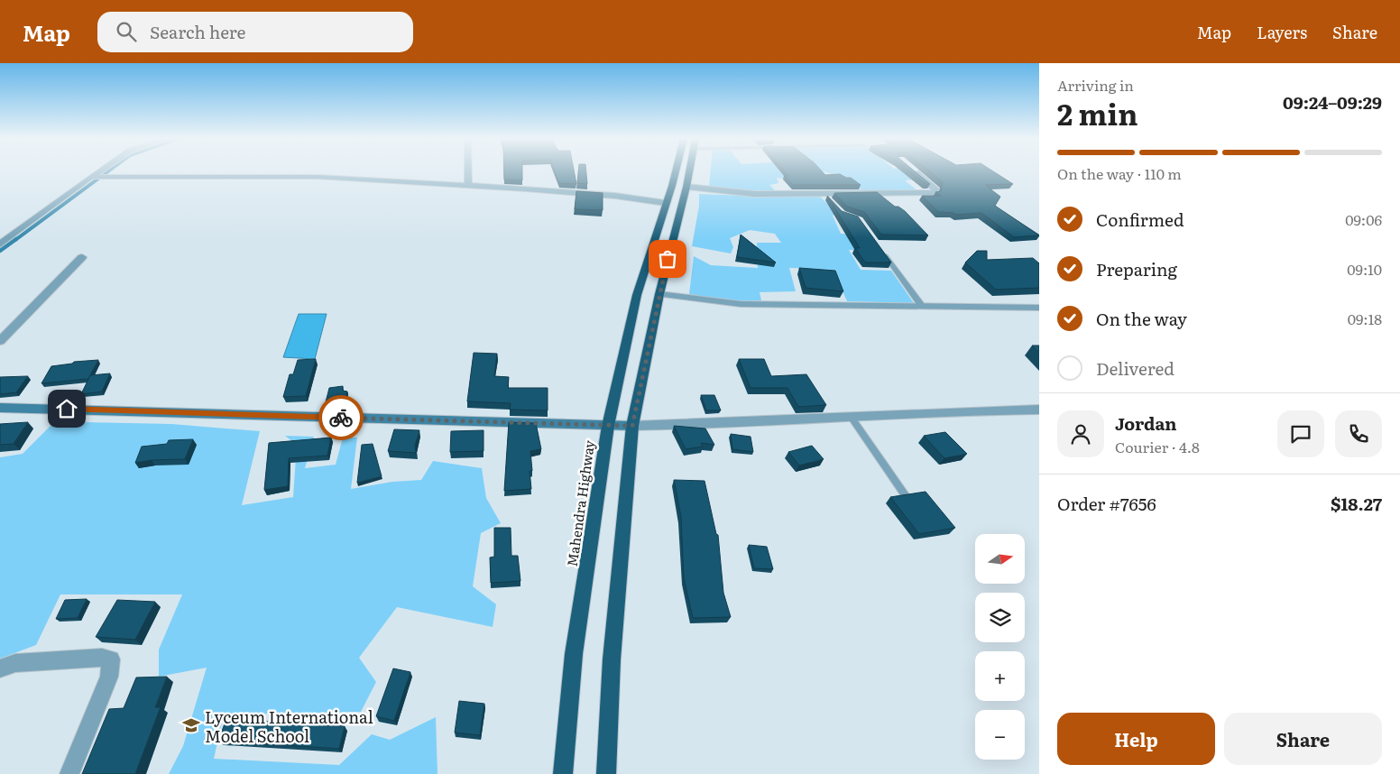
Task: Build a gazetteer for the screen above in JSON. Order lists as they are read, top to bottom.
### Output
{
  "streets": {
    "highway": ["Mahendra Highway"]
  },
  "places": {
    "school or university": ["Lyceum International Model School"]
  },
  "north": "right",
  "page": {
    "header": "Map",
    "search": "Search here",
    "nav": ["Map", "Layers", "Share"],
    "heading": ["2 min", "Arriving in", "09:24–09:29"],
    "panel": [
      "Jordan",
      "Courier · 4.8",
      "Order #7656",
      "$18.27"
    ],
    "bar": "On the way · 110 m",
    "list": [
      ["Confirmed", "09:06"],
      ["Preparing", "09:10"],
      ["On the way", "09:18"],
      "Delivered"
    ],
    "map_buttons": ["+", "−"],
    "buttons": ["Help", "Share"]
  }
}
